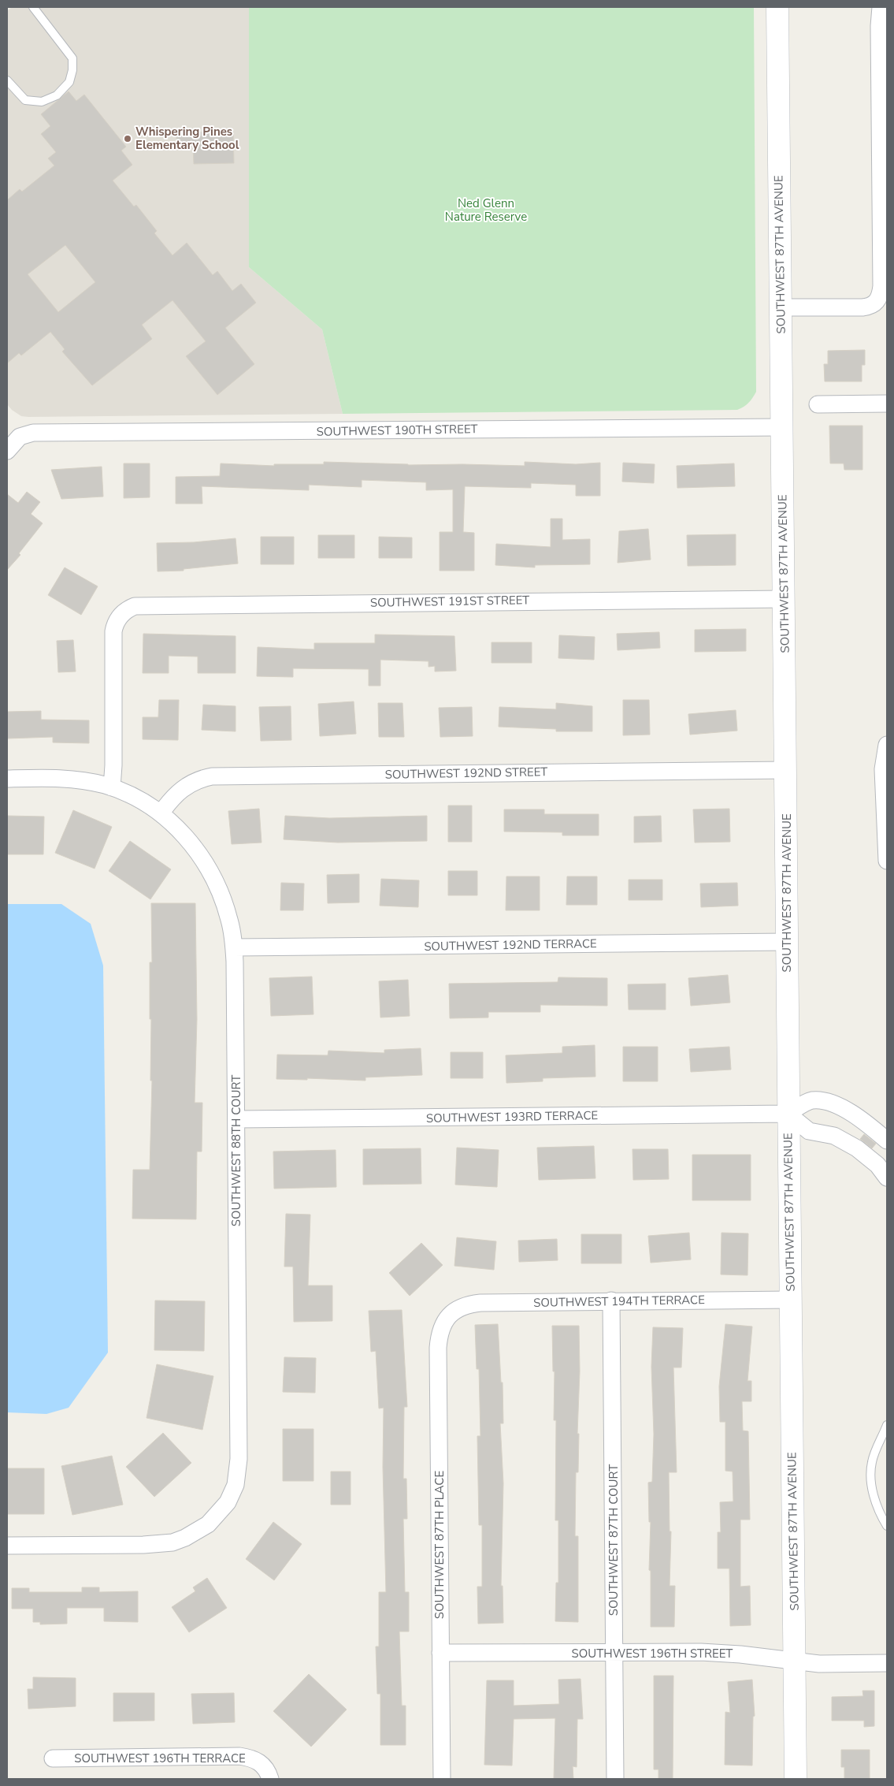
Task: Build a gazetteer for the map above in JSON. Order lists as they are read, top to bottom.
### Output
{
  "streets": {
    "street": [
      "SOUTHWEST 87TH AVENUE",
      "SOUTHWEST 190TH STREET",
      "SOUTHWEST 191ST STREET",
      "SOUTHWEST 192ND STREET",
      "SOUTHWEST 192ND TERRACE",
      "SOUTHWEST 193RD TERRACE",
      "SOUTHWEST 88TH COURT",
      "SOUTHWEST 194TH TERRACE",
      "SOUTHWEST 87TH COURT",
      "SOUTHWEST 87TH PLACE",
      "SOUTHWEST 196TH STREET",
      "SOUTHWEST 196TH TERRACE"
    ]
  },
  "crossings": [
    ["SOUTHWEST 87TH AVENUE", "SOUTHWEST 190TH STREET"],
    ["SOUTHWEST 87TH AVENUE", "SOUTHWEST 191ST STREET"],
    ["SOUTHWEST 87TH AVENUE", "SOUTHWEST 192ND STREET"],
    ["SOUTHWEST 87TH AVENUE", "SOUTHWEST 192ND TERRACE"],
    ["SOUTHWEST 87TH AVENUE", "SOUTHWEST 193RD TERRACE"],
    ["SOUTHWEST 87TH AVENUE", "SOUTHWEST 194TH TERRACE"],
    ["SOUTHWEST 87TH AVENUE", "SOUTHWEST 196TH STREET"],
    ["SOUTHWEST 191ST STREET", "SOUTHWEST 88TH COURT"],
    ["SOUTHWEST 192ND STREET", "SOUTHWEST 88TH COURT"],
    ["SOUTHWEST 192ND TERRACE", "SOUTHWEST 88TH COURT"],
    ["SOUTHWEST 193RD TERRACE", "SOUTHWEST 88TH COURT"],
    ["SOUTHWEST 194TH TERRACE", "SOUTHWEST 87TH COURT"],
    ["SOUTHWEST 194TH TERRACE", "SOUTHWEST 87TH PLACE"],
    ["SOUTHWEST 87TH COURT", "SOUTHWEST 196TH STREET"],
    ["SOUTHWEST 87TH PLACE", "SOUTHWEST 196TH STREET"]
  ],
  "parks": ["Ned Glenn Nature Reserve"],
  "places": ["Whispering Pines Elementary School"]
}
